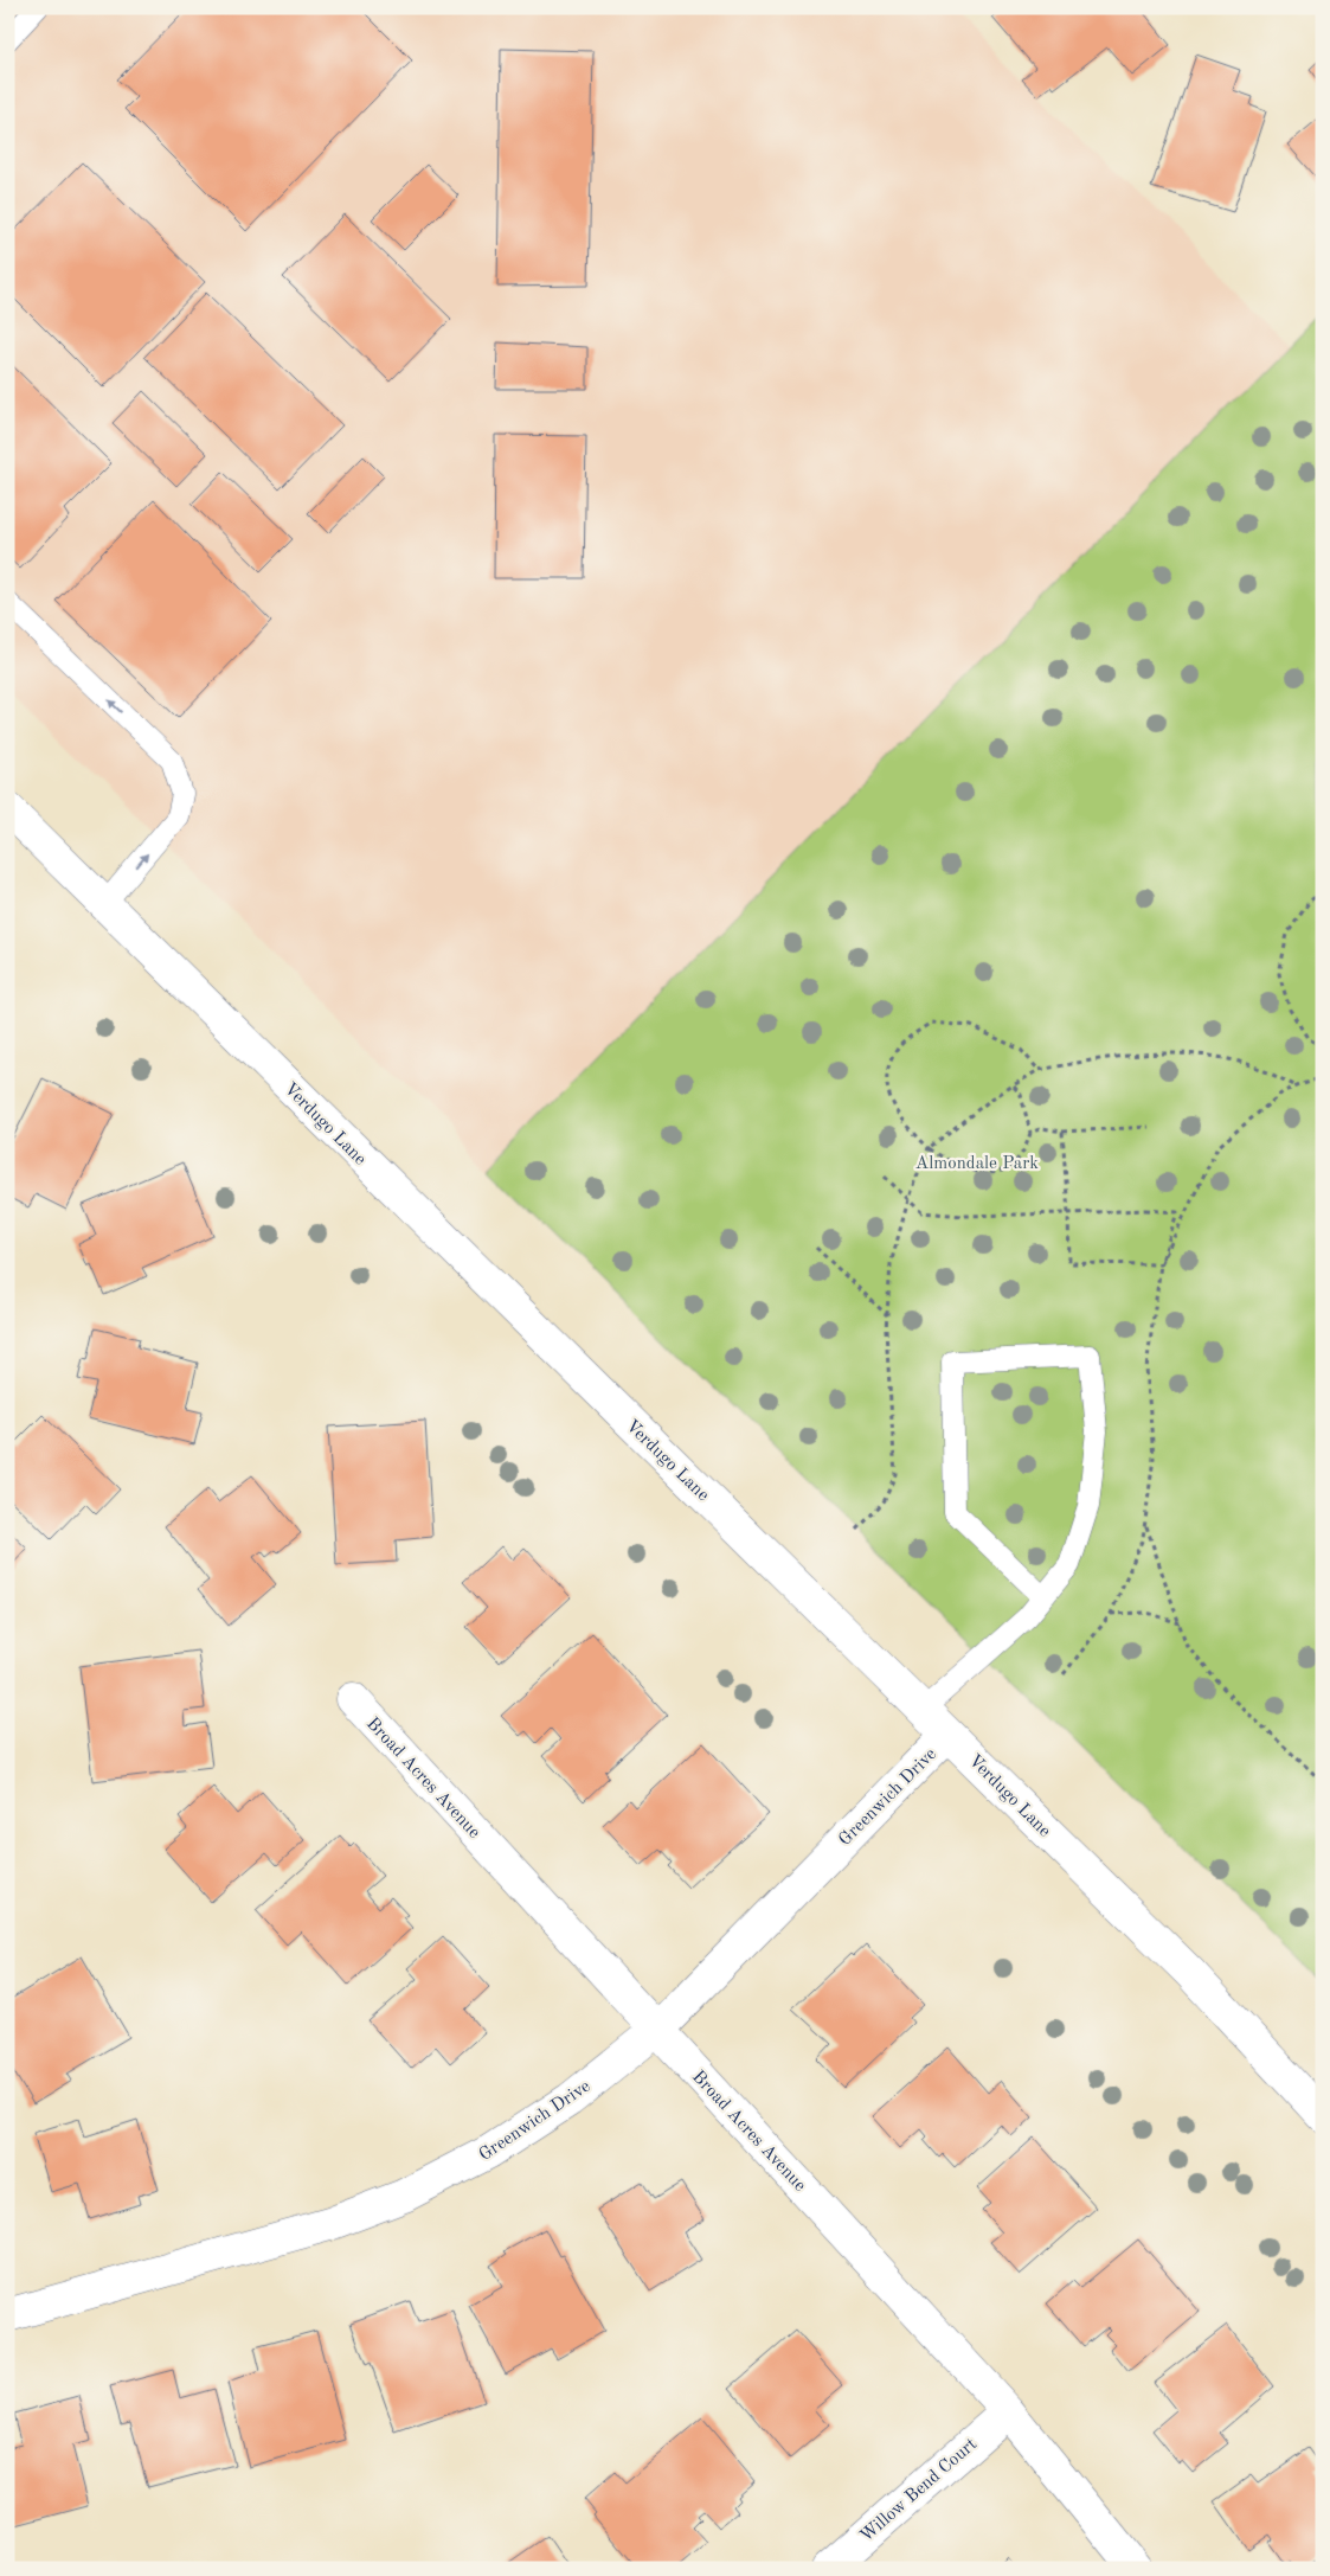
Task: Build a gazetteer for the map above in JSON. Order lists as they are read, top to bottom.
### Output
{
  "streets": {
    "street": [
      "Verdugo Lane",
      "Broad Acres Avenue",
      "Greenwich Drive",
      "Willow Bend Court"
    ]
  },
  "crossings": [
    ["Verdugo Lane", "Greenwich Drive"],
    ["Broad Acres Avenue", "Greenwich Drive"],
    ["Broad Acres Avenue", "Willow Bend Court"]
  ],
  "parks": ["Almondale Park"]
}
